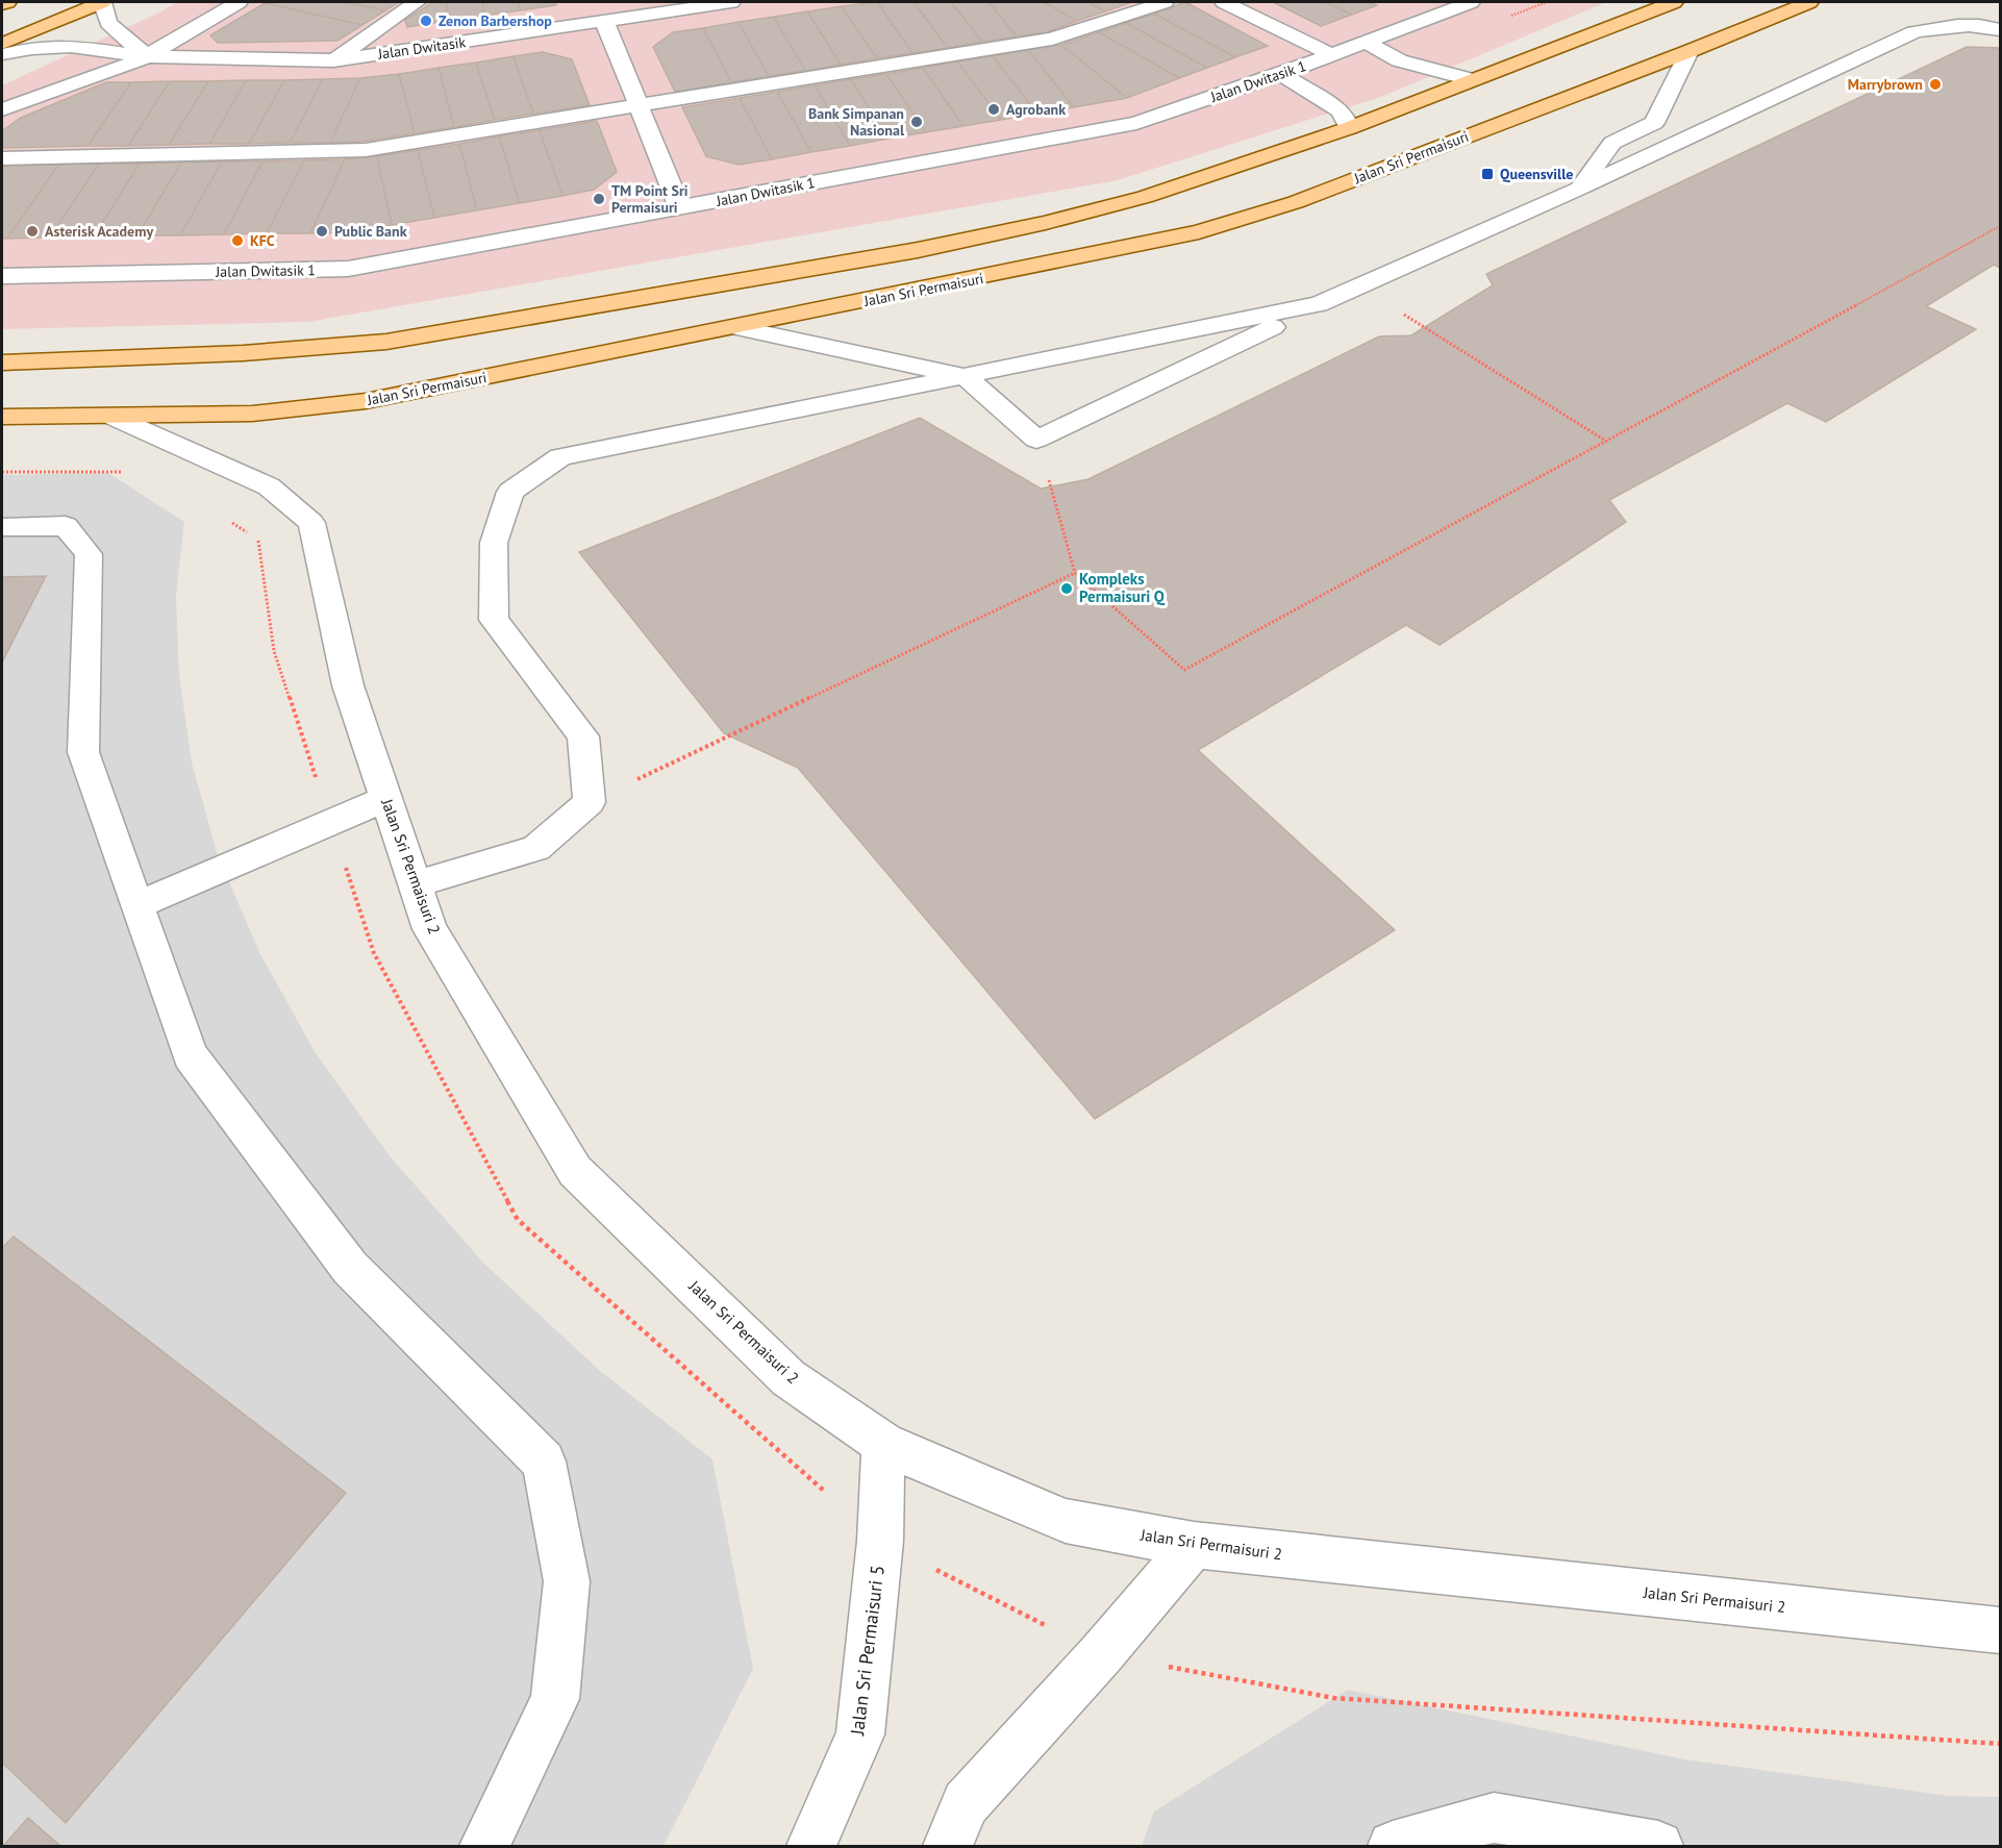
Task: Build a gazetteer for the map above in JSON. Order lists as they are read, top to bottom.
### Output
{
  "streets": {
    "main road": ["Jalan Sri Permaisuri"],
    "street": [
      "Jalan Dwitasik",
      "Jalan Dwitasik 1",
      "Jalan Sri Permaisuri 2",
      "Jalan Sri Permaisuri 5"
    ]
  },
  "crossings": [
    ["Jalan Sri Permaisuri", "Jalan Sri Permaisuri 2"],
    ["Jalan Sri Permaisuri 2", "Jalan Sri Permaisuri 5"]
  ],
  "places": {
    "other": [
      "Zenon Barbershop",
      "Marrybrown",
      "Agrobank",
      "Bank Simpanan Nasional",
      "TM Point Sri Permaisuri",
      "Asterisk Academy",
      "Public Bank",
      "KFC",
      "Kompleks Permaisuri Q"
    ],
    "transit": ["Queensville"]
  }
}
